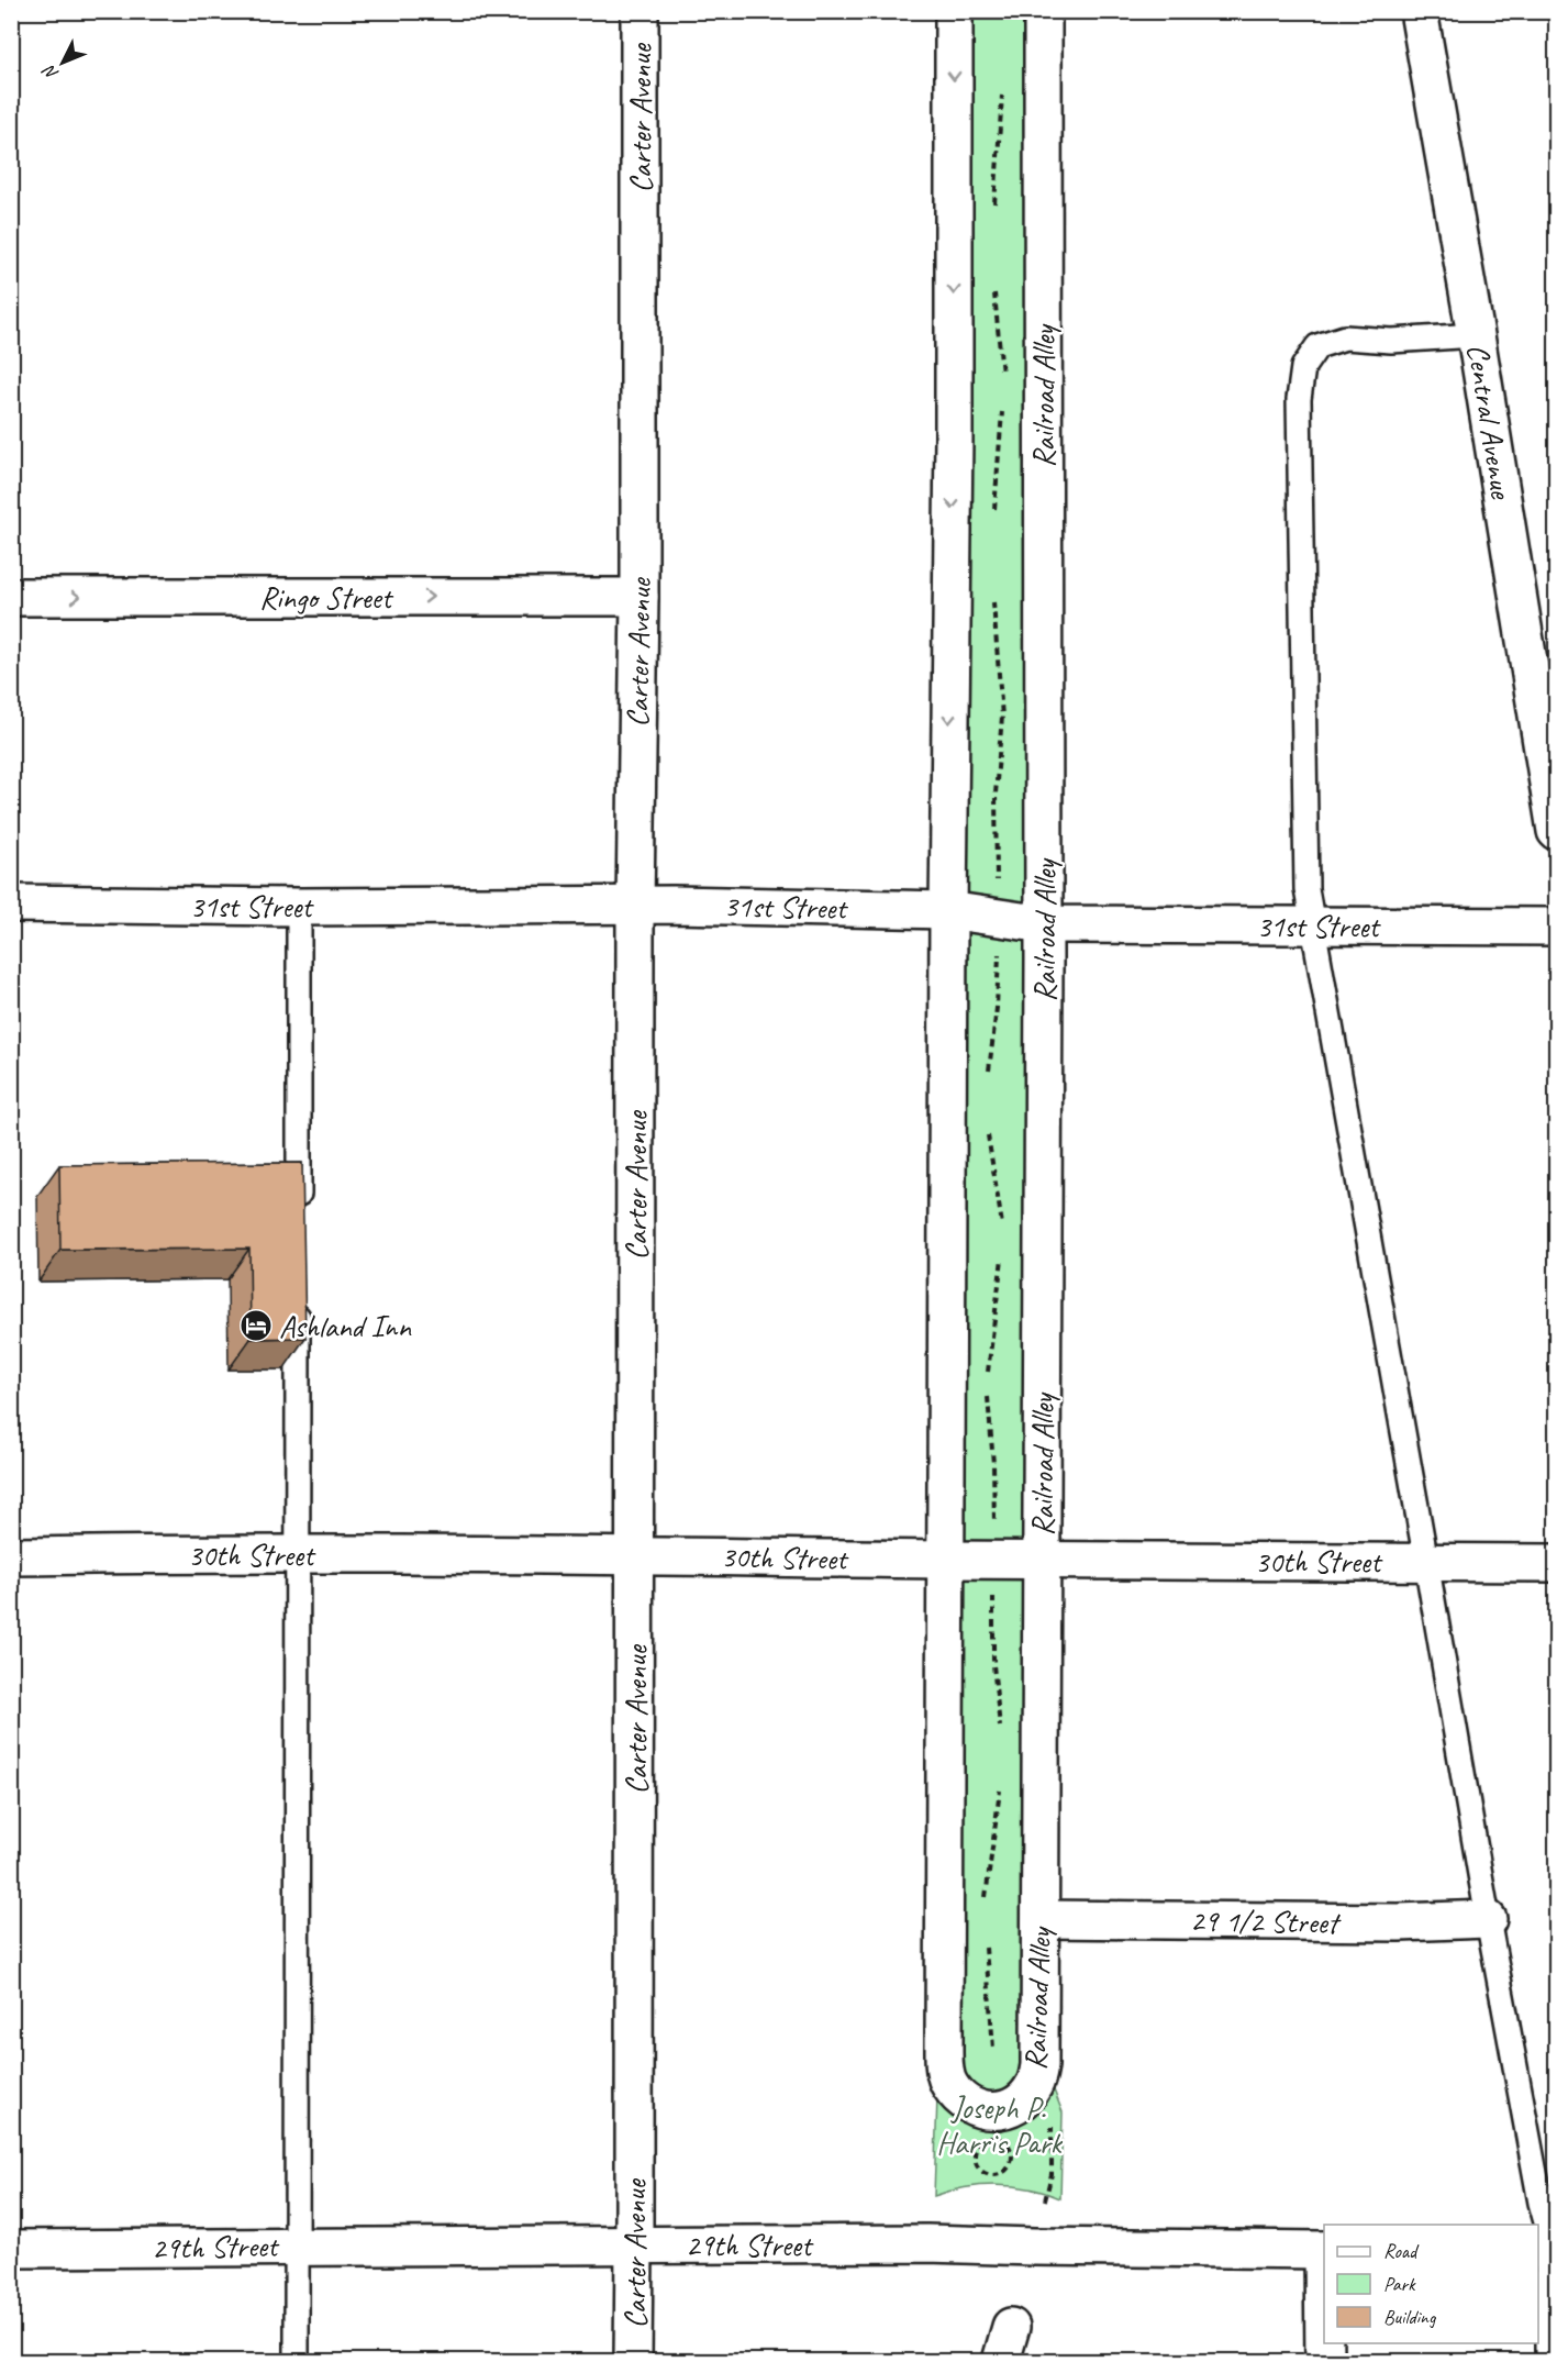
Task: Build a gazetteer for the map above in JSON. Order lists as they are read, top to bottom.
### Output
{
  "streets": {
    "street": [
      "Carter Avenue",
      "Railroad Alley",
      "Central Avenue",
      "Ringo Street",
      "31st Street",
      "30th Street",
      "29 1/2 Street",
      "29th Street"
    ]
  },
  "crossings": [
    ["Carter Avenue", "Ringo Street"],
    ["Carter Avenue", "31st Street"],
    ["Carter Avenue", "30th Street"],
    ["Carter Avenue", "29th Street"],
    ["Railroad Alley", "31st Street"],
    ["Railroad Alley", "30th Street"],
    ["Railroad Alley", "29 1/2 Street"]
  ],
  "one_way": ["Ringo Street"],
  "parks": ["Joseph P. Harris Park"],
  "places": {
    "hotel": ["Ashland Inn"]
  },
  "legend": ["Road", "Park", "Building"],
  "north": "bottom left"
}
